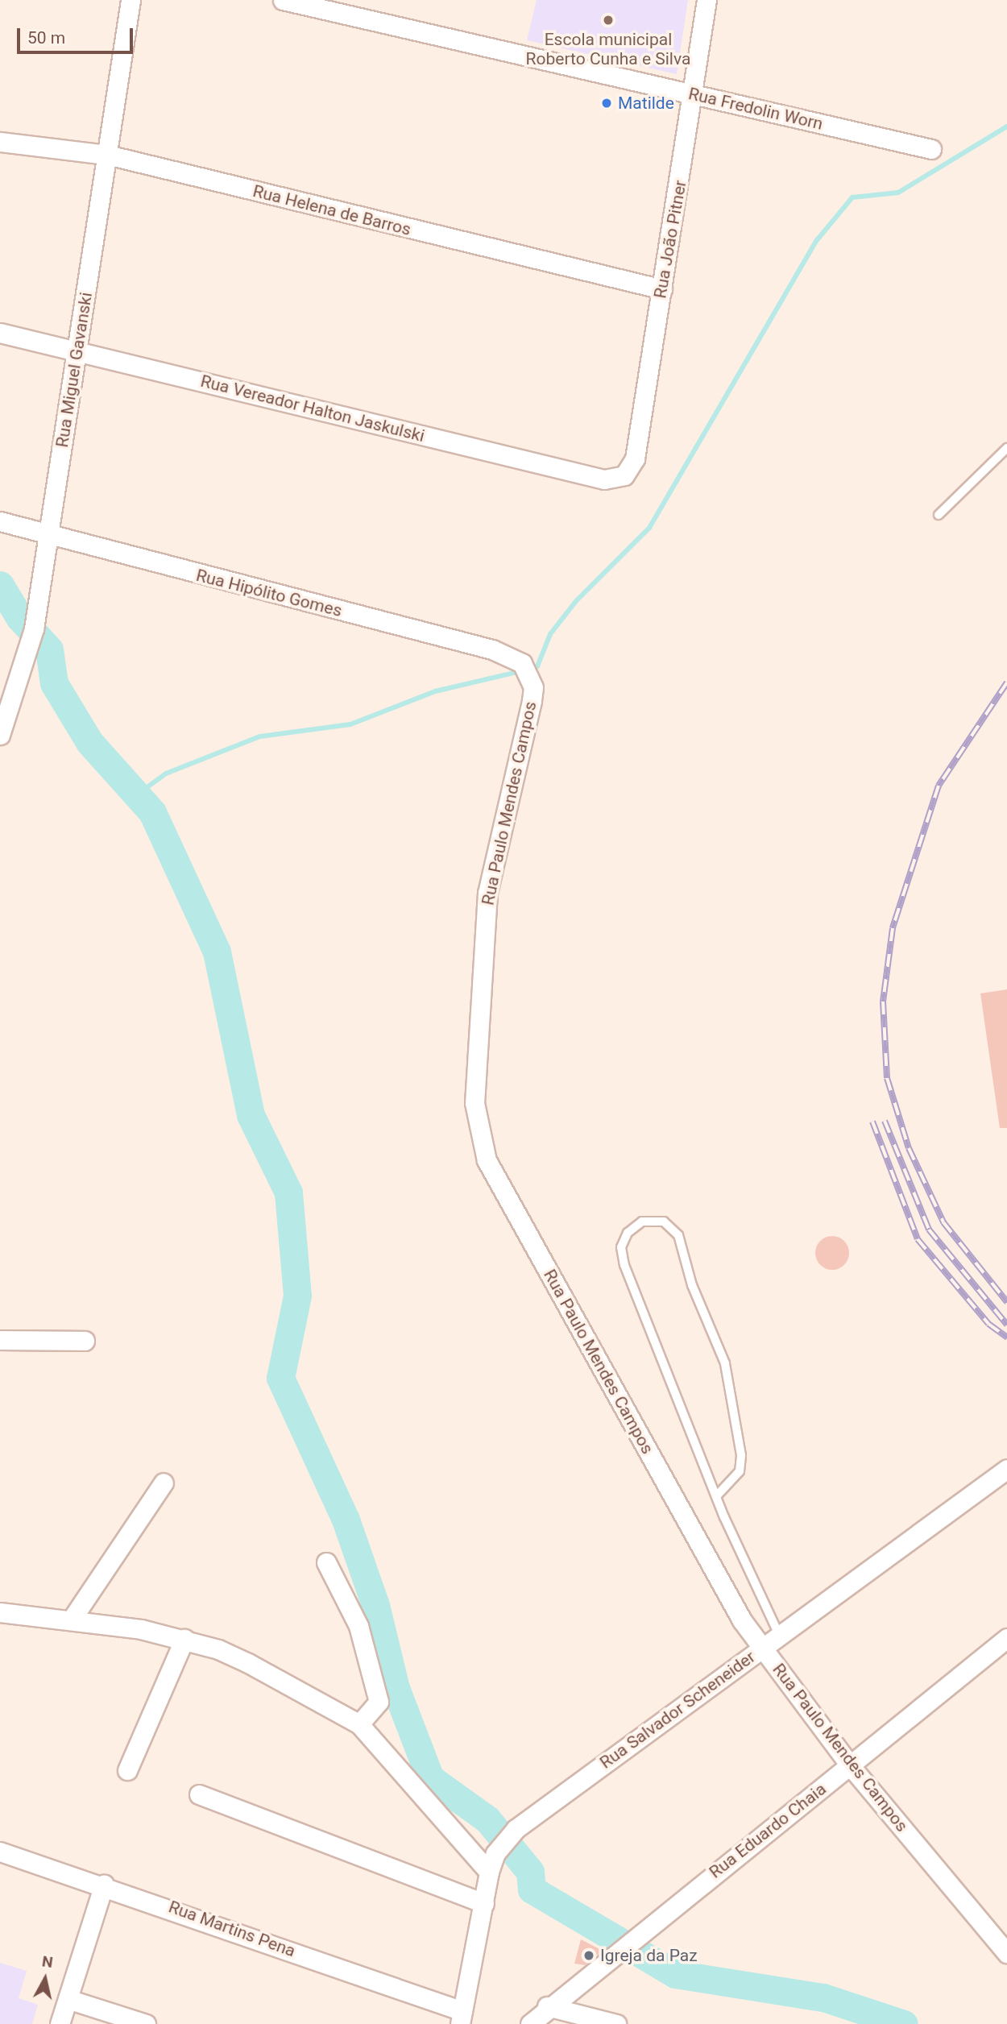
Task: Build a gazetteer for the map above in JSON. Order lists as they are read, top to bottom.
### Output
{
  "streets": {
    "street": [
      "Rua Fredolin Worn",
      "Rua Helena de Barros",
      "Rua João Pitner",
      "Rua Miguel Gavanski",
      "Rua Vereador Halton Jaskulski",
      "Rua Hipólito Gomes",
      "Rua Paulo Mendes Campos",
      "Rua Salvador Scheneider",
      "Rua Eduardo Chaia",
      "Rua Martins Pena"
    ]
  },
  "crossings": [
    ["Rua Fredolin Worn", "Rua João Pitner"],
    ["Rua Helena de Barros", "Rua João Pitner"],
    ["Rua Helena de Barros", "Rua Miguel Gavanski"],
    ["Rua João Pitner", "Rua Vereador Halton Jaskulski"],
    ["Rua Miguel Gavanski", "Rua Vereador Halton Jaskulski"],
    ["Rua Miguel Gavanski", "Rua Hipólito Gomes"],
    ["Rua Hipólito Gomes", "Rua Paulo Mendes Campos"],
    ["Rua Paulo Mendes Campos", "Rua Salvador Scheneider"],
    ["Rua Paulo Mendes Campos", "Rua Eduardo Chaia"],
    ["Rua Salvador Scheneider", "Rua Martins Pena"]
  ],
  "places": ["Escola municipal Roberto Cunha e Silva", "Matilde", "Igreja da Paz"],
  "scale_bar": "50 m",
  "north": "top"
}
